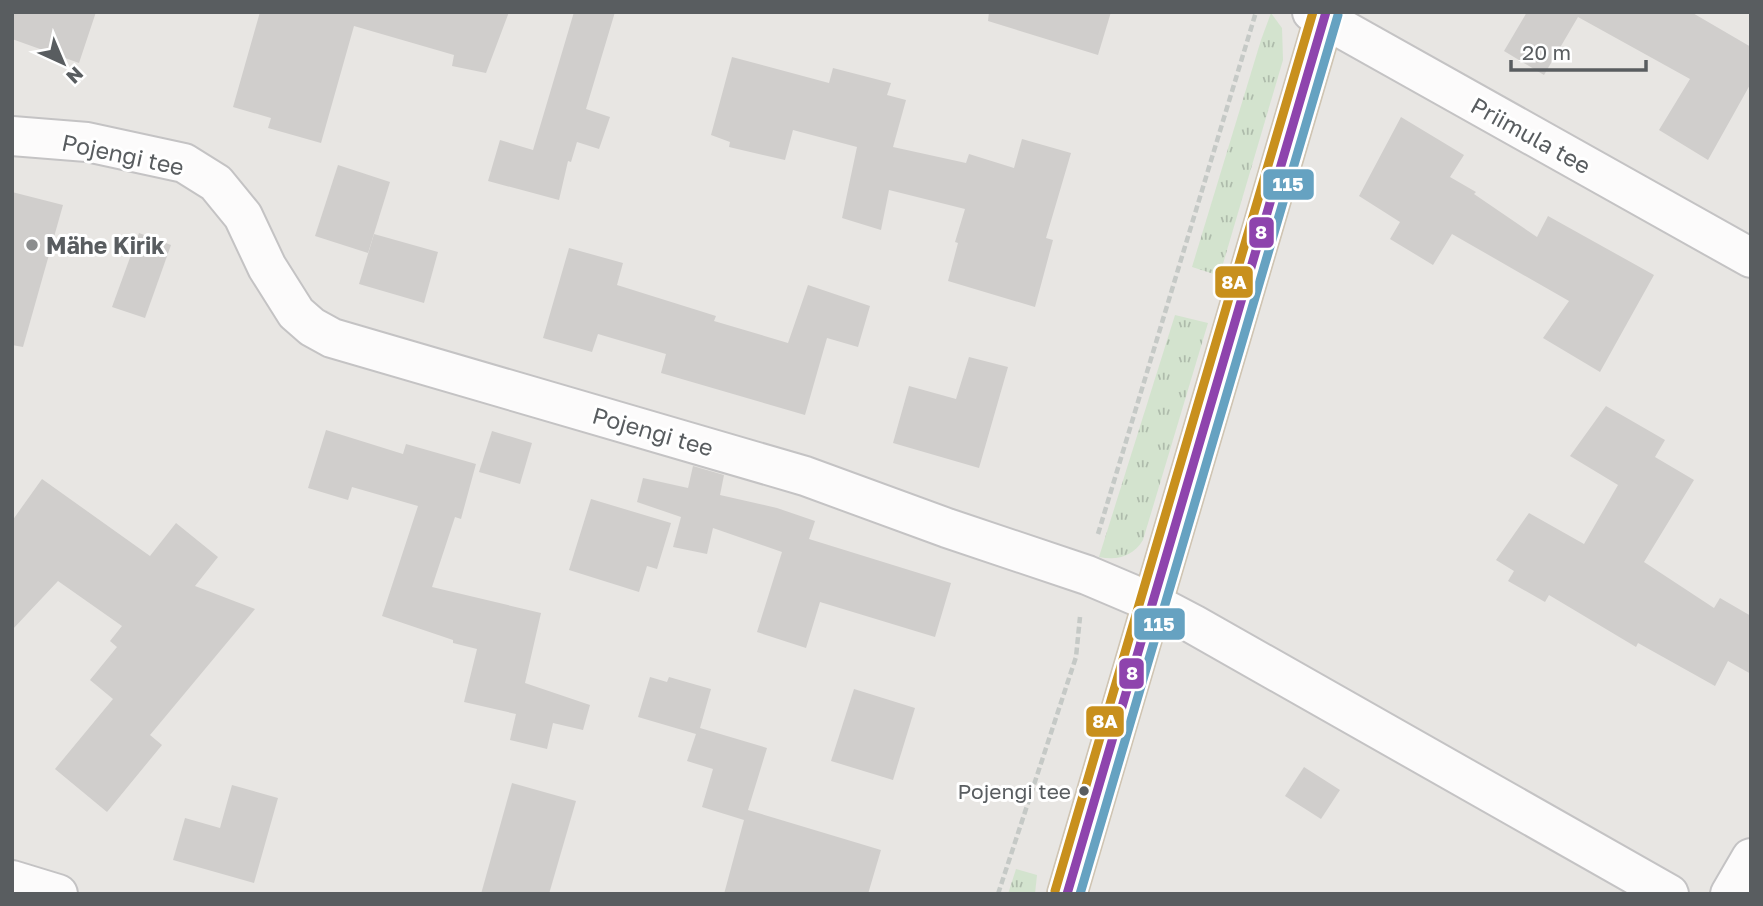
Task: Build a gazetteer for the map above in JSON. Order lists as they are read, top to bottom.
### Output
{
  "streets": {
    "street": ["Priimula tee", "Pojengi tee"]
  },
  "places": ["Mähe Kirik", "Pojengi tee"],
  "lines": ["transit line 8", "transit line 8A", "transit line 115"],
  "scale_bar": "20 m",
  "north": "bottom right"
}
